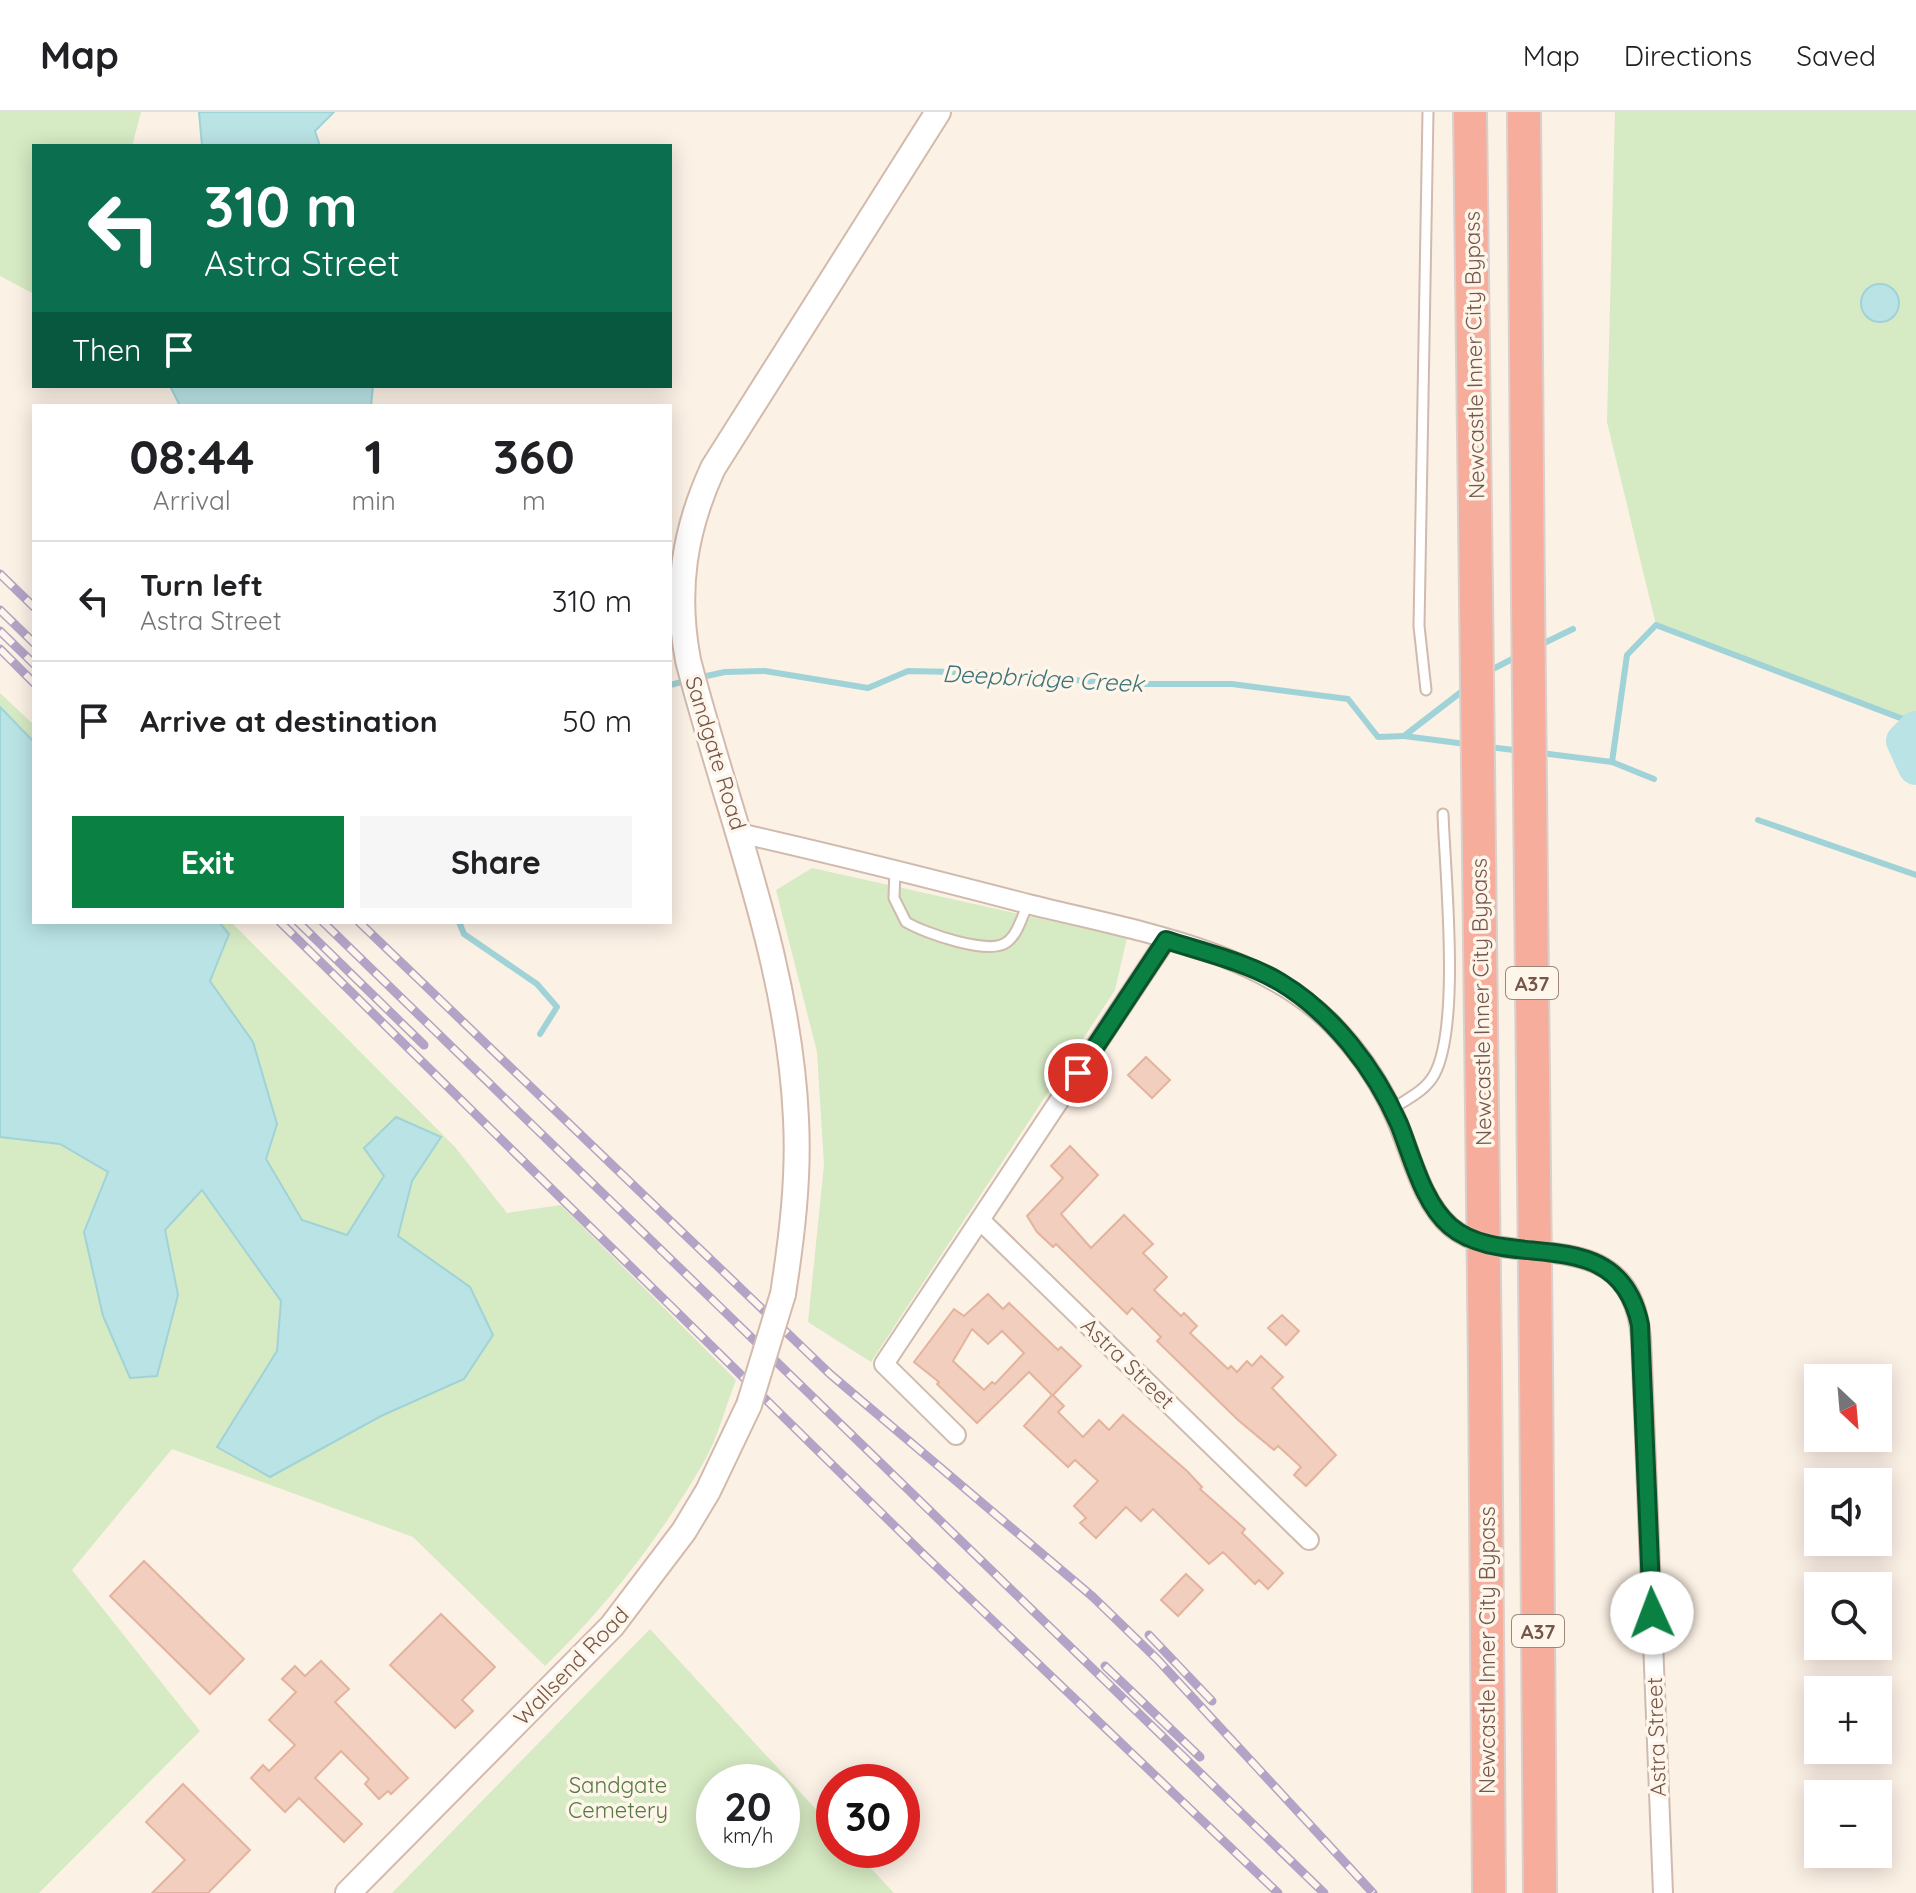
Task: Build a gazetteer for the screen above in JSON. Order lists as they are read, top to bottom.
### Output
{
  "streets": {
    "highway": ["Newcastle Inner City Bypass", "A37"],
    "main road": ["Sandgate Road", "Wallsend Road"],
    "street": ["Astra Street"]
  },
  "crossings": [
    ["Sandgate Road", "Astra Street"],
    ["Sandgate Road", "Wallsend Road"]
  ],
  "water": ["Deepbridge Creek"],
  "parks": ["Sandgate Cemetery"],
  "north": "bottom right",
  "page": {
    "header": "Map",
    "nav": ["Map", "Directions", "Saved"],
    "turn": ["310 m", "Astra Street"],
    "then": "Then",
    "eta": [
      "08:44",
      "Arrival",
      "1",
      "min",
      "360",
      "m"
    ],
    "list": [
      {
        "name": "Turn left",
        "note": "Astra Street",
        "value": "310 m"
      },
      {
        "name": "Arrive at destination",
        "value": "50 m"
      }
    ],
    "buttons": ["Exit", "Share"],
    "map_buttons": ["+", "−"],
    "speed": "20 km/h",
    "limit": "30"
  }
}
